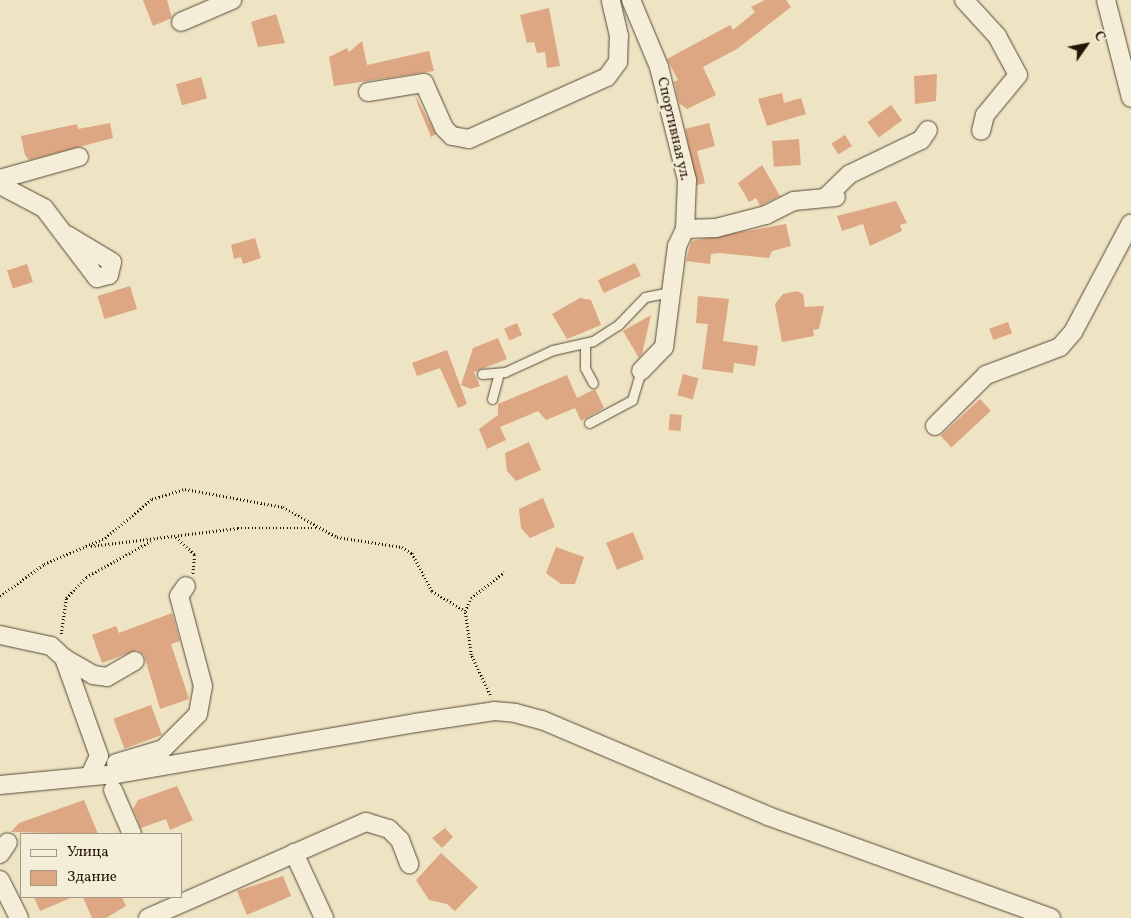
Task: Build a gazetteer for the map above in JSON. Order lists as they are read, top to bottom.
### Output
{
  "streets": {
    "street": ["Спортивная ул."]
  },
  "legend": ["Улица", "Здание"],
  "north": "top right"
}
